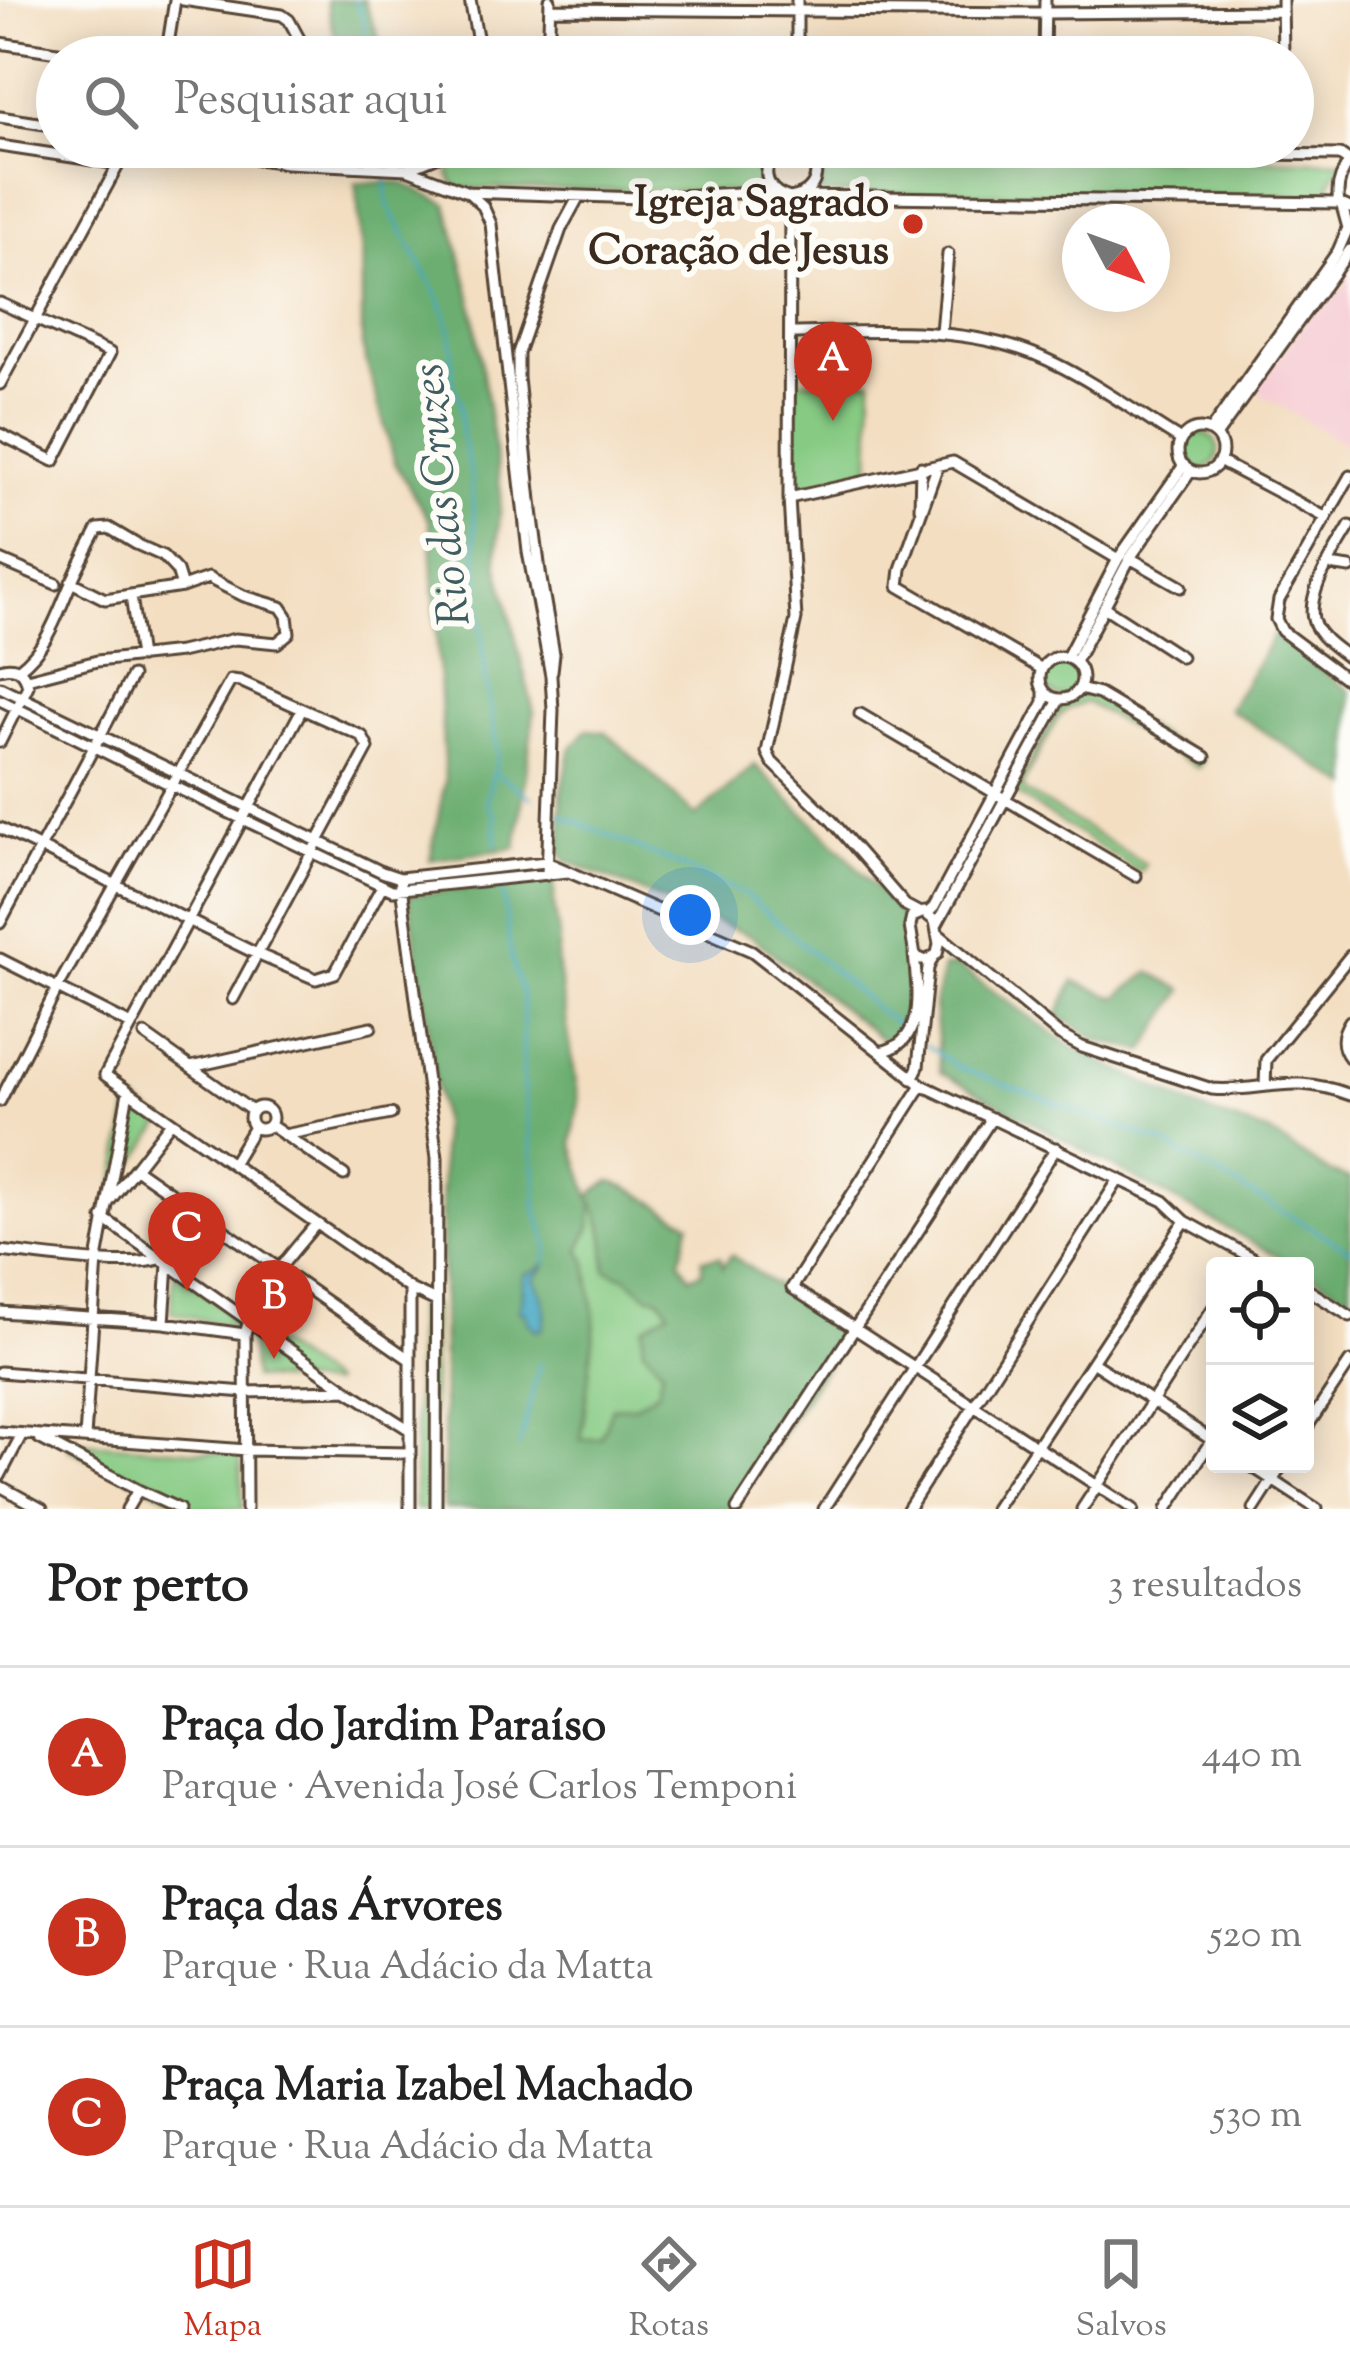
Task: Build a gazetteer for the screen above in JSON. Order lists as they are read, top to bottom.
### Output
{
  "water": ["Rio das Cruzes"],
  "places": ["Igreja Sagrado Coração de Jesus"],
  "north": "bottom right",
  "page": {
    "search": "Pesquisar aqui",
    "pins": ["A", "C", "B"],
    "heading": ["Por perto", "3 resultados"],
    "list": [
      {
        "mark": "A",
        "name": "Praça do Jardim Paraíso",
        "note": "Parque · Avenida José Carlos Temponi",
        "value": "440 m"
      },
      {
        "mark": "B",
        "name": "Praça das Árvores",
        "note": "Parque · Rua Adácio da Matta",
        "value": "520 m"
      },
      {
        "mark": "C",
        "name": "Praça Maria Izabel Machado",
        "note": "Parque · Rua Adácio da Matta",
        "value": "530 m"
      }
    ],
    "nav": ["Mapa", "Rotas", "Salvos"]
  }
}
